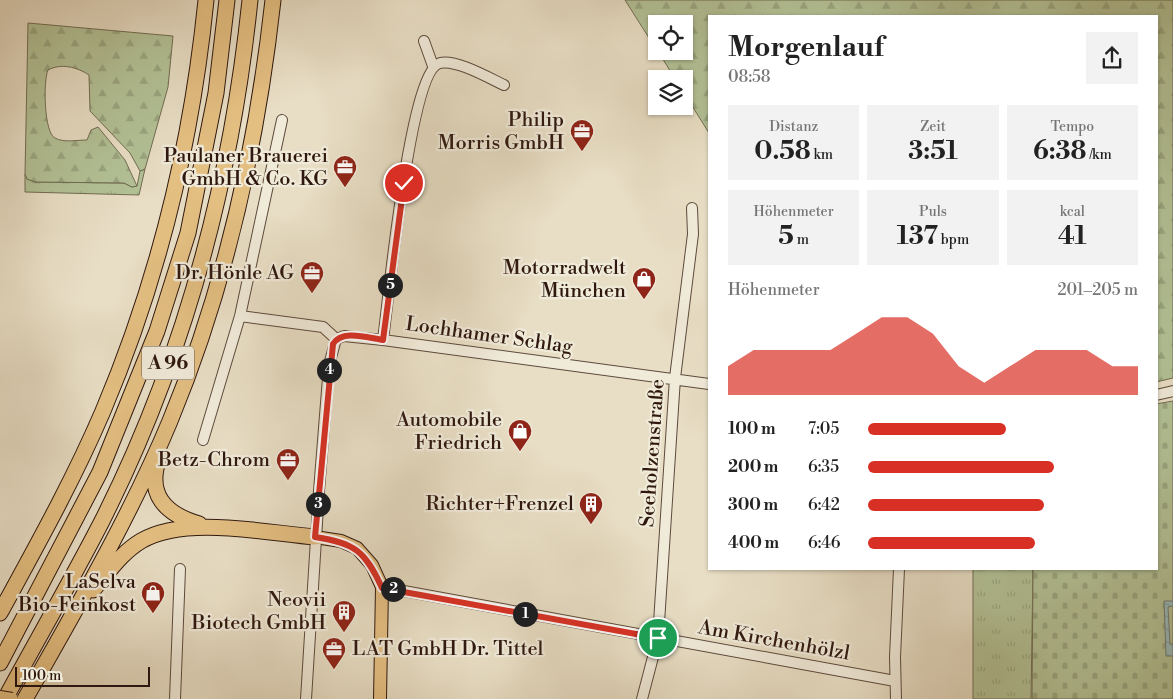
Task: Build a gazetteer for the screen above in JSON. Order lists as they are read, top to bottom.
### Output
{
  "streets": {
    "highway": ["A 96"],
    "street": ["Lochhamer Schlag", "Seeholzenstraße", "Am Kirchenhölzl"]
  },
  "crossings": [
    ["Lochhamer Schlag", "Seeholzenstraße"],
    ["Seeholzenstraße", "Am Kirchenhölzl"]
  ],
  "places": {
    "office": [
      "Philip Morris GmbH",
      "Paulaner Brauerei GmbH & Co. KG",
      "Dr. Hönle AG",
      "Betz-Chrom",
      "LAT GmbH Dr. Tittel"
    ],
    "shop": ["Motorradwelt München", "Automobile Friedrich", "LaSelva Bio-Feinkost"],
    "building": ["Richter+Frenzel", "Neovii Biotech GmbH"]
  },
  "scale_bar": "100 m",
  "page": {
    "heading": ["Morgenlauf", "08:58"],
    "stats": [
      ["Distanz", "0.58 km"],
      ["Zeit", "3:51"],
      ["Tempo", "6:38 /km"],
      ["Höhenmeter", "5 m"],
      ["Puls", "137 bpm"],
      ["kcal", "41"]
    ],
    "chart": ["Höhenmeter", "201–205 m"],
    "pins": [
      "5",
      "4",
      "3",
      "2",
      "1"
    ],
    "list": [
      {
        "name": "100 m",
        "note": "7:05"
      },
      {
        "name": "200 m",
        "note": "6:35"
      },
      {
        "name": "300 m",
        "note": "6:42"
      },
      {
        "name": "400 m",
        "note": "6:46"
      }
    ],
    "scale": "100 m"
  }
}
